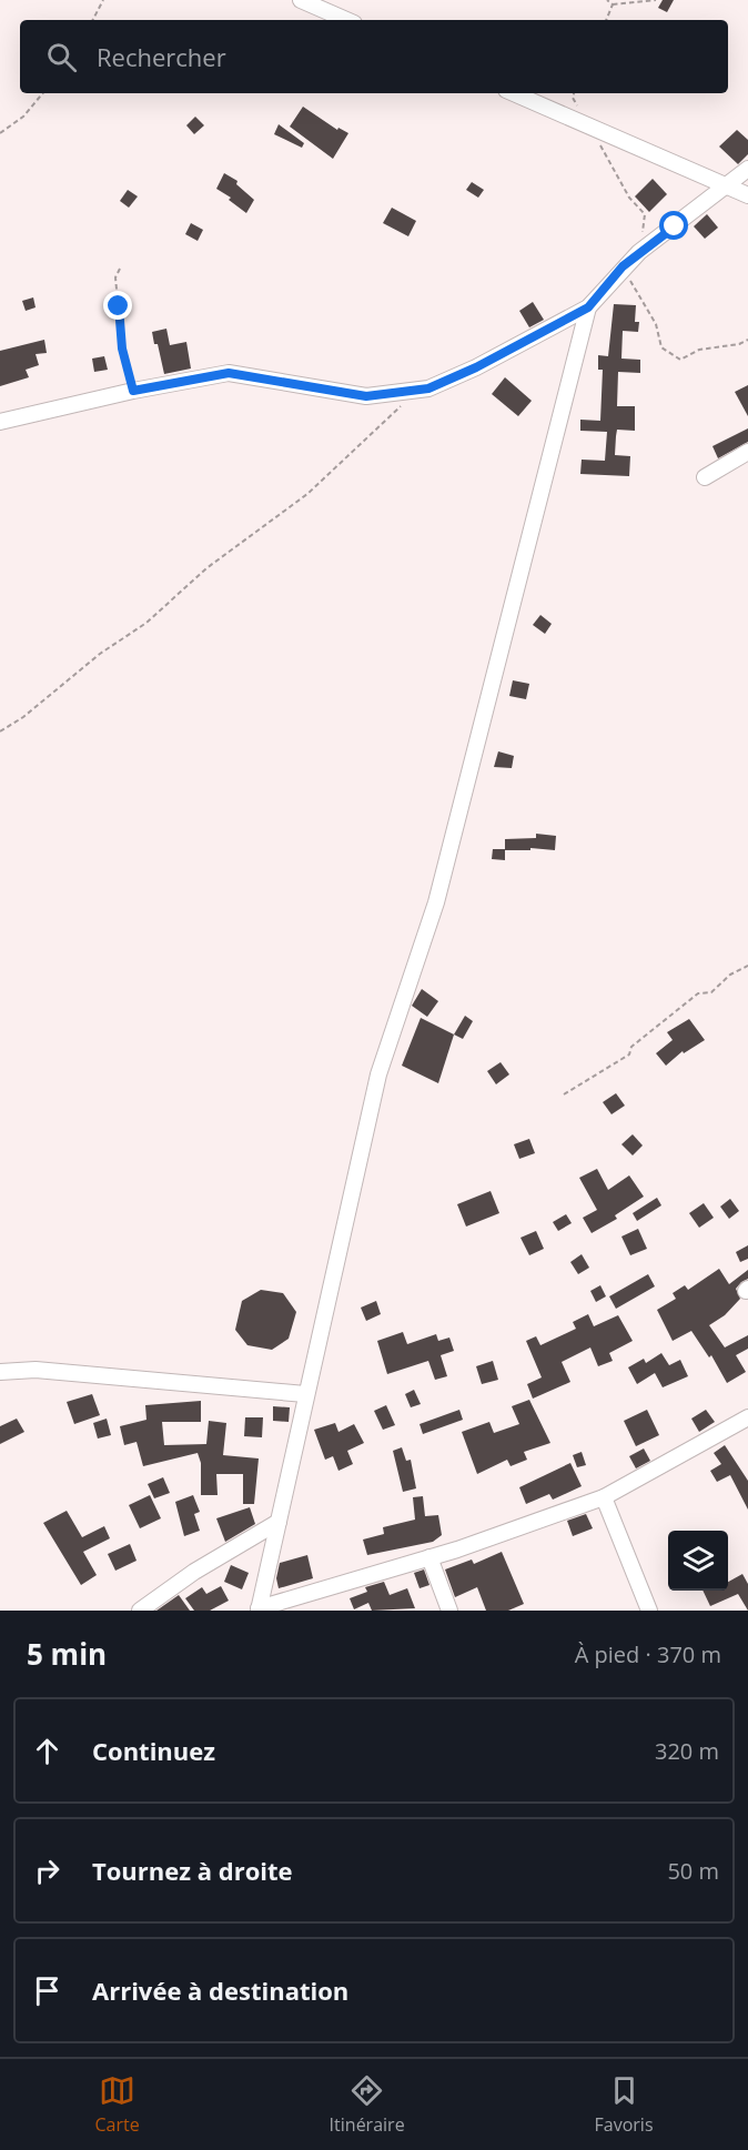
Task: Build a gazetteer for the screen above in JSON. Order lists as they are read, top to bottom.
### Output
{
  "page": {
    "search": "Rechercher",
    "heading": ["5 min", "À pied · 370 m"],
    "list": [
      ["Continuez", "320 m"],
      ["Tournez à droite", "50 m"],
      "Arrivée à destination"
    ],
    "nav": ["Carte", "Itinéraire", "Favoris"]
  }
}
